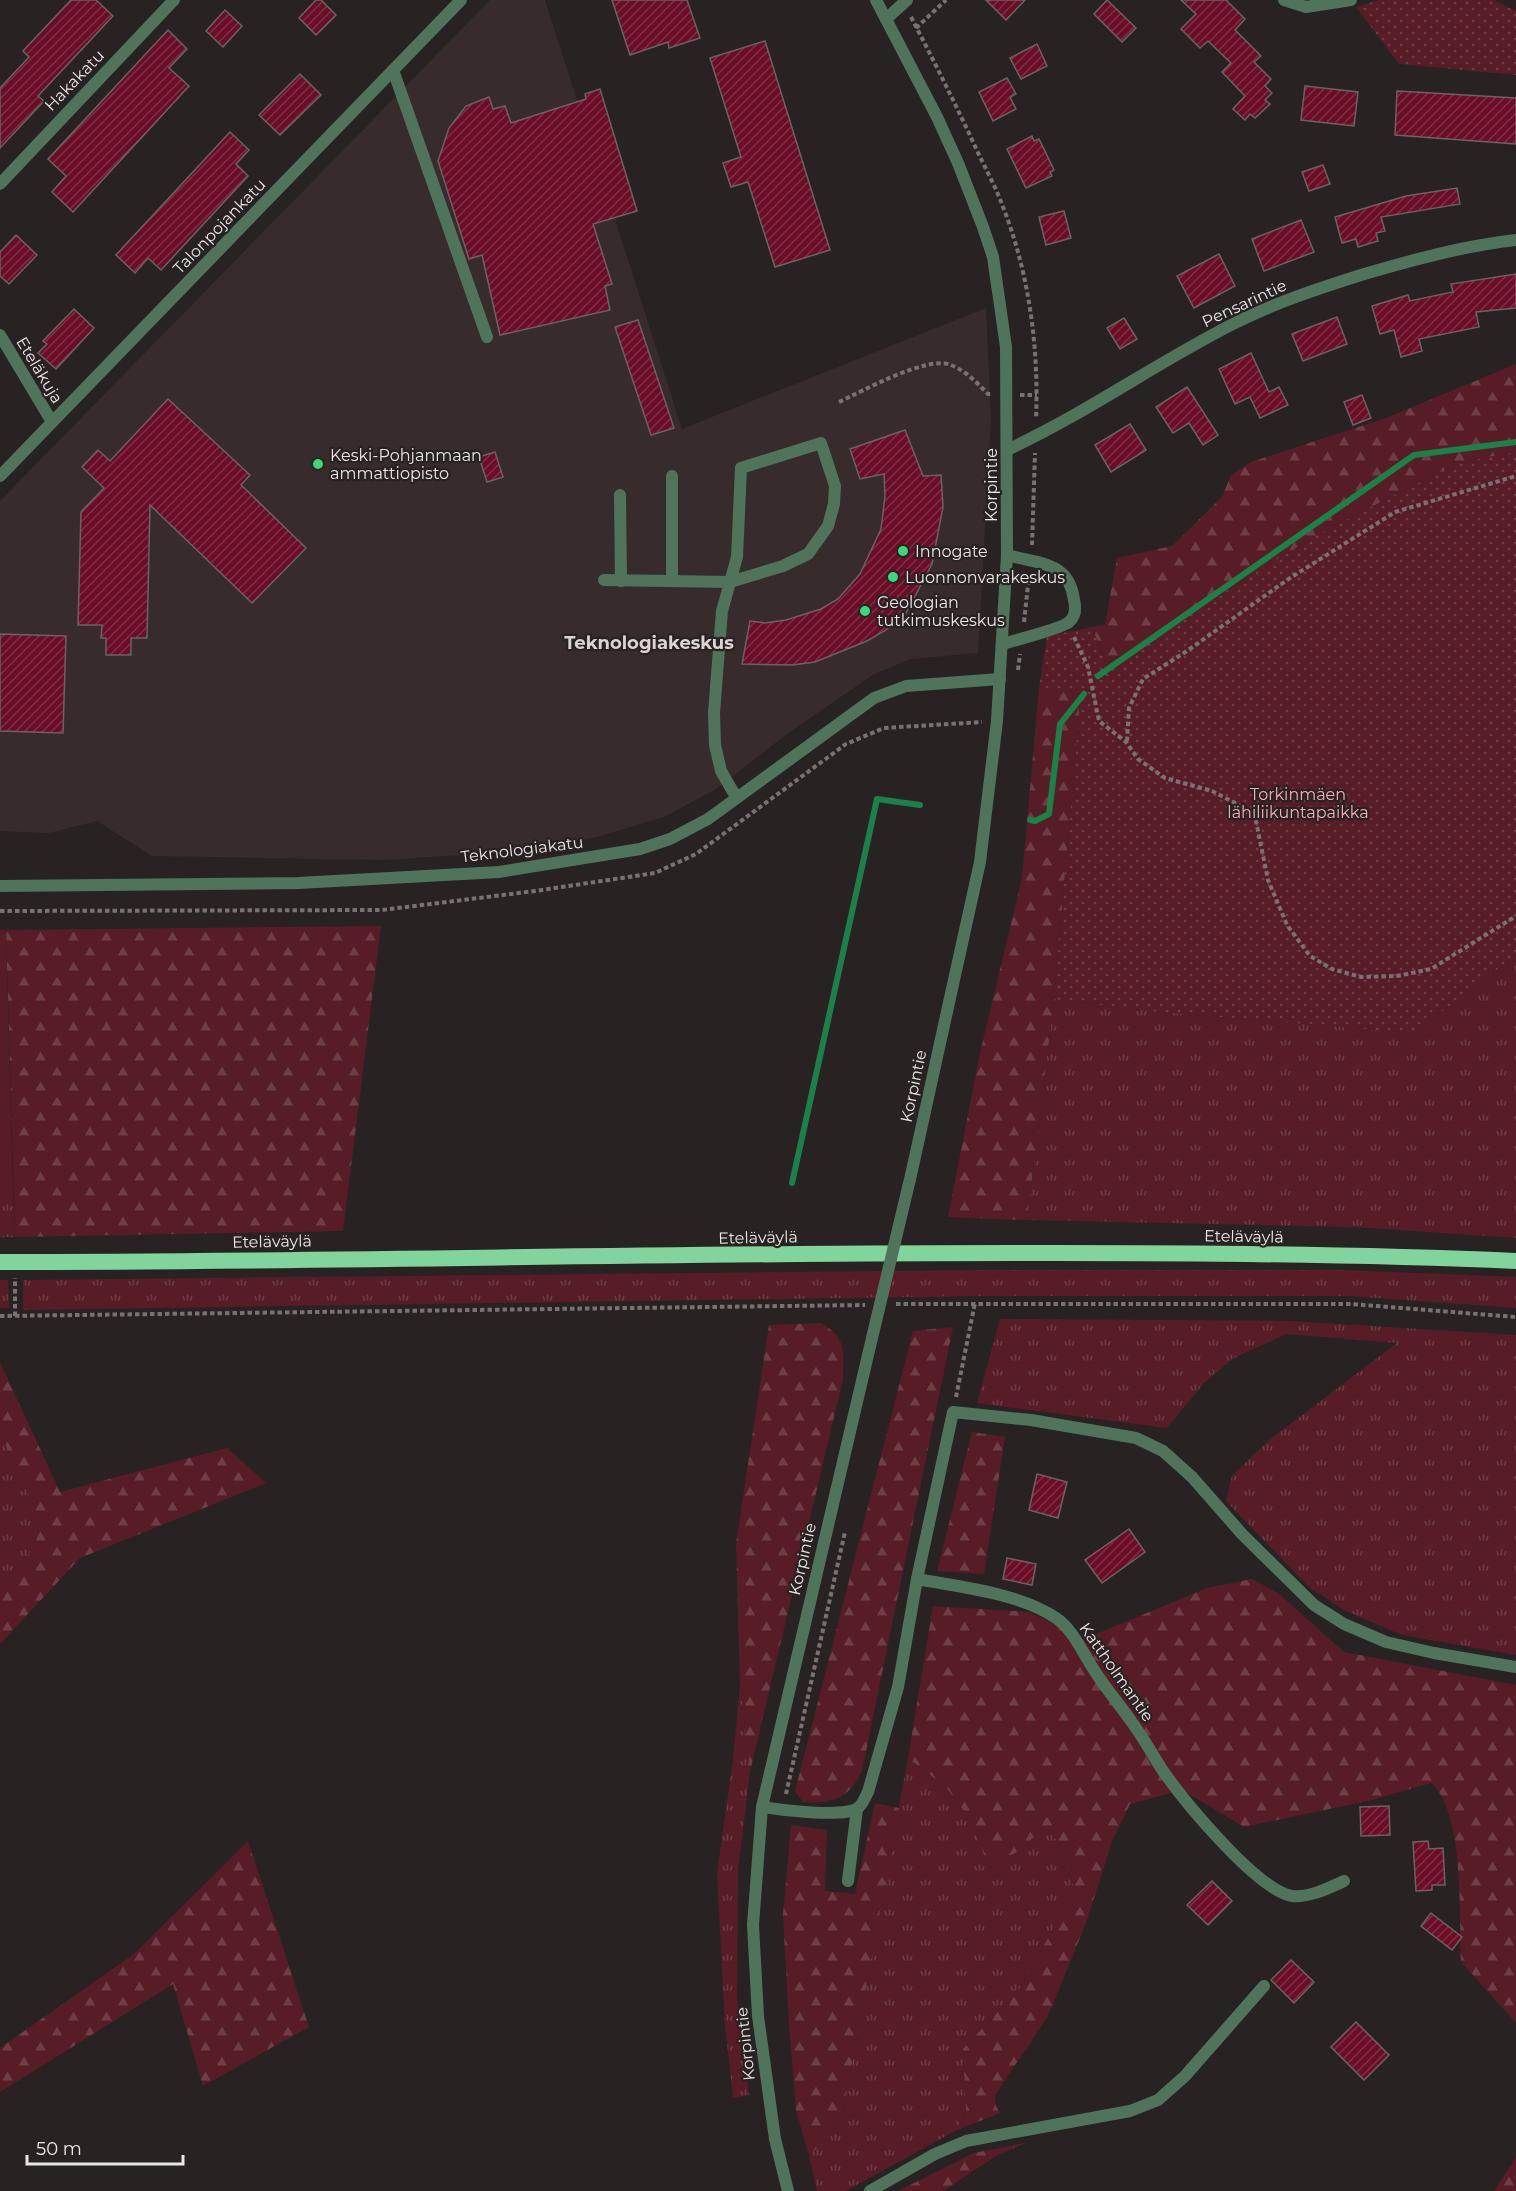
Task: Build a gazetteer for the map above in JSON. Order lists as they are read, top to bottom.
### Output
{
  "streets": {
    "highway": ["Eteläväylä"],
    "street": [
      "Hakakatu",
      "Talonpojankatu",
      "Pensarintie",
      "Eteläkuja",
      "Korpintie",
      "Teknologiakatu",
      "Kattholmantie"
    ]
  },
  "crossings": [
    ["Talonpojankatu", "Eteläkuja"],
    ["Pensarintie", "Korpintie"],
    ["Korpintie", "Teknologiakatu"]
  ],
  "districts": ["Teknologiakeskus"],
  "parks": ["Torkinmäen lähiliikuntapaikka"],
  "places": [
    "Keski-Pohjanmaan ammattiopisto",
    "Innogate",
    "Luonnonvarakeskus",
    "Geologian tutkimuskeskus"
  ],
  "scale_bar": "50 m"
}
